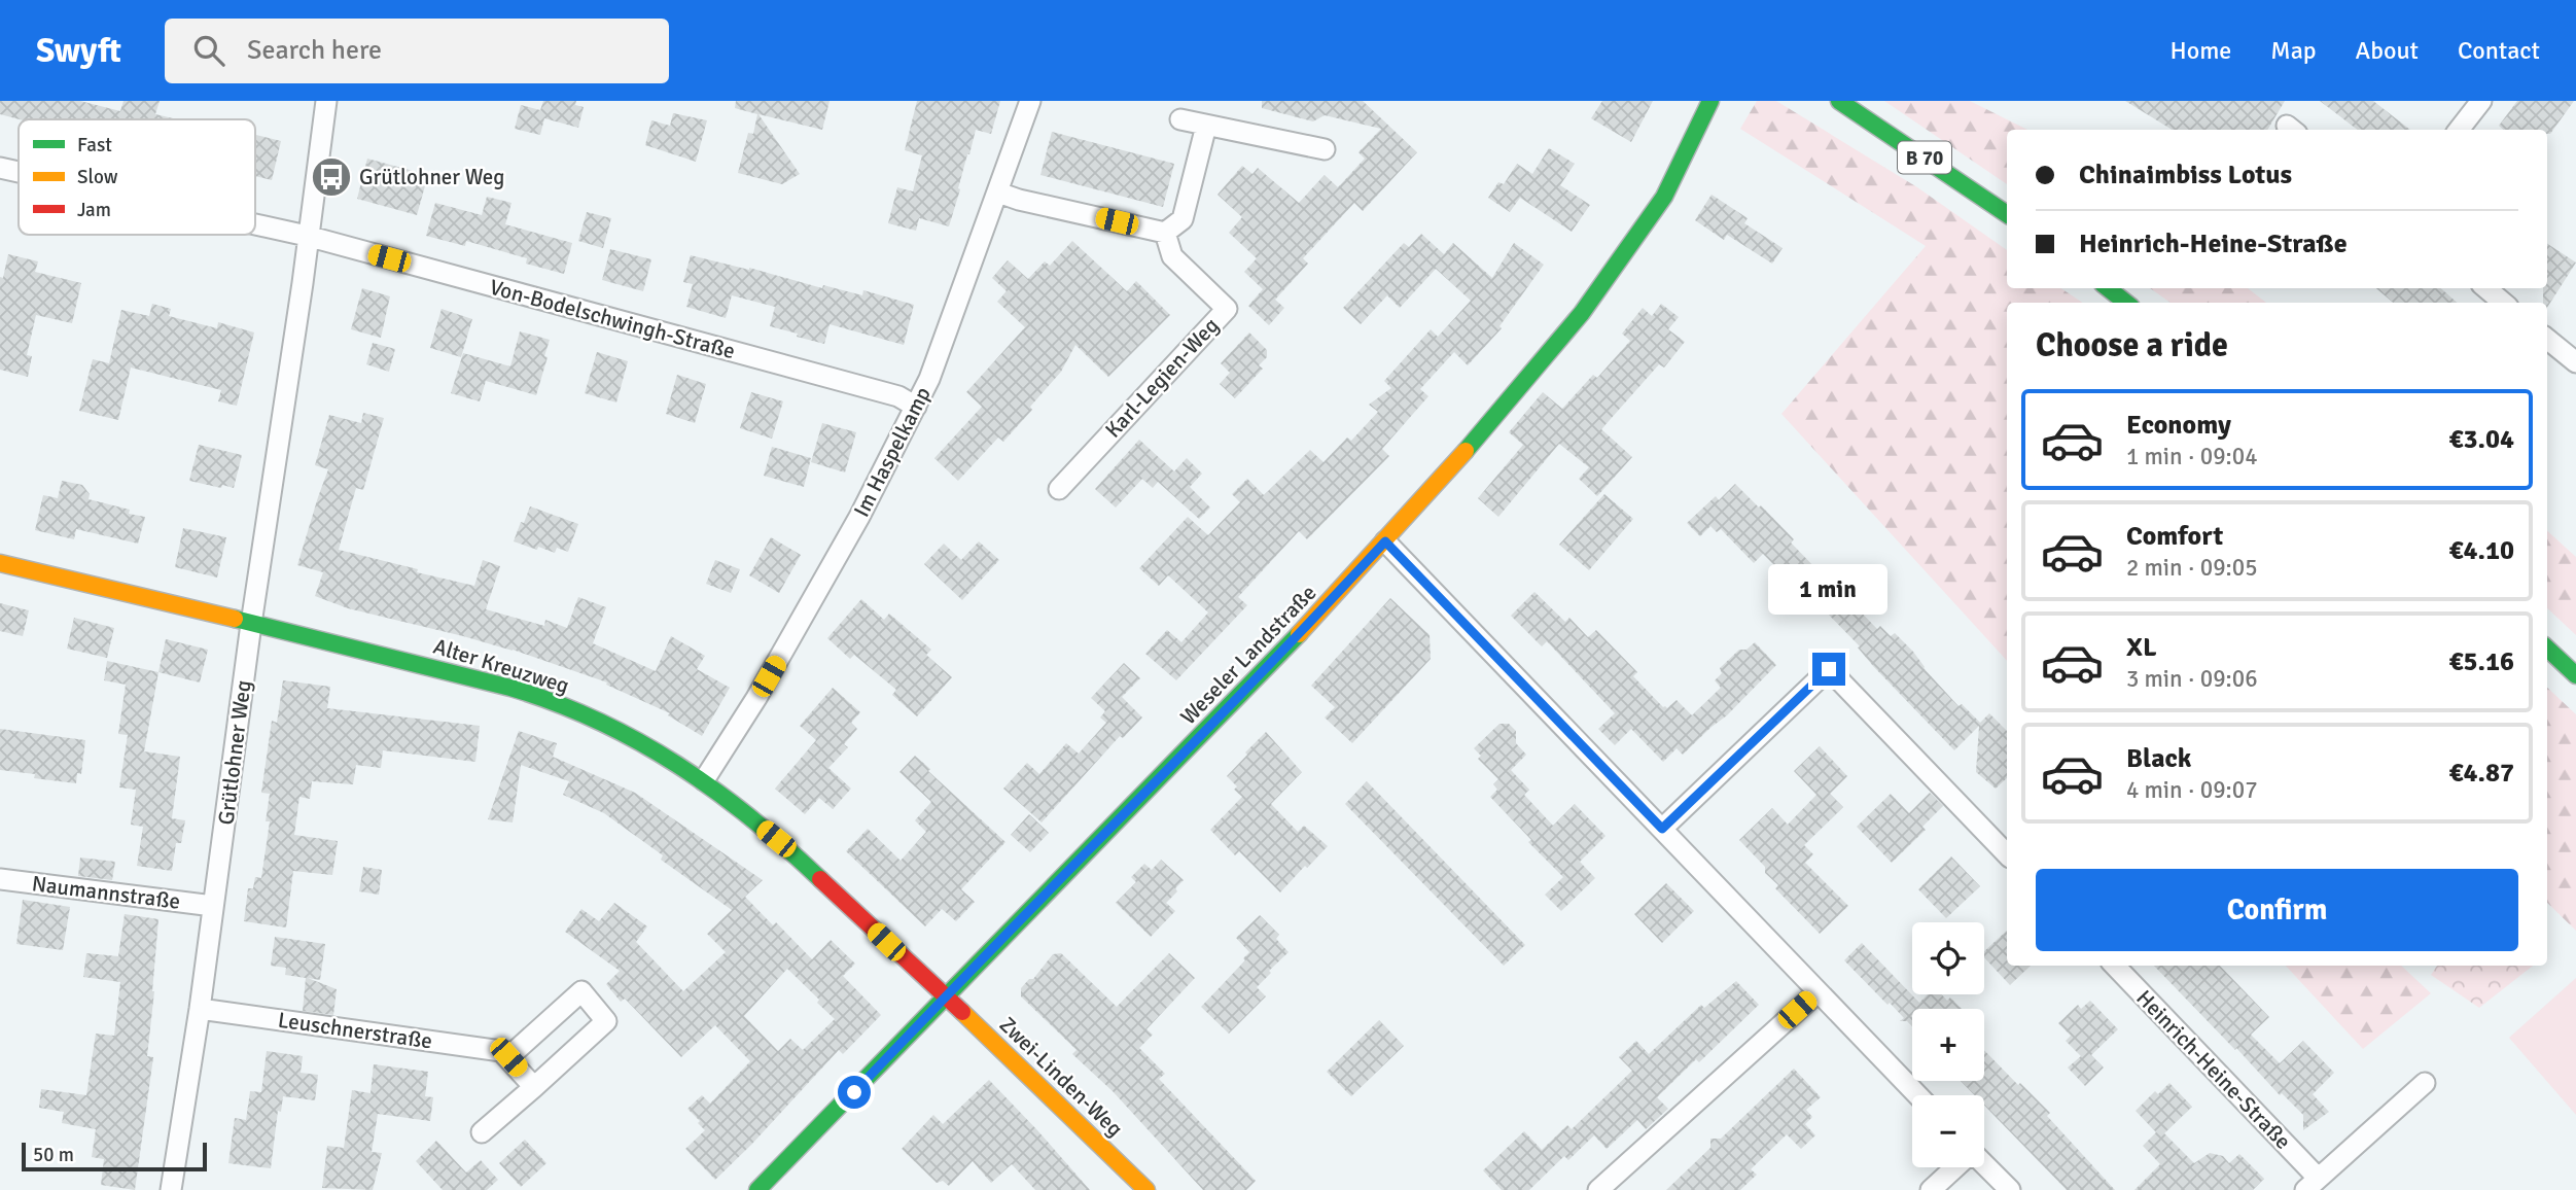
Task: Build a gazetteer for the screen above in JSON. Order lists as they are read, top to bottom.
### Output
{
  "streets": {
    "street": [
      "B 70",
      "Von-Bodelschwingh-Straße",
      "Karl-Legien-Weg",
      "Im Haspelkamp",
      "Weseler Landstraße",
      "Alter Kreuzweg",
      "Grütlohner Weg",
      "Naumannstraße",
      "Leuschnerstraße",
      "Heinrich-Heine-Straße",
      "Zwei-Linden-Weg"
    ]
  },
  "crossings": [
    ["Von-Bodelschwingh-Straße", "Im Haspelkamp"],
    ["Von-Bodelschwingh-Straße", "Grütlohner Weg"],
    ["Im Haspelkamp", "Alter Kreuzweg"],
    ["Weseler Landstraße", "Alter Kreuzweg"],
    ["Weseler Landstraße", "Zwei-Linden-Weg"],
    ["Alter Kreuzweg", "Grütlohner Weg"],
    ["Alter Kreuzweg", "Zwei-Linden-Weg"],
    ["Grütlohner Weg", "Naumannstraße"],
    ["Grütlohner Weg", "Leuschnerstraße"]
  ],
  "places": {
    "bus stop": ["Grütlohner Weg"]
  },
  "legend": ["Fast", "Slow", "Jam"],
  "scale_bar": "50 m",
  "page": {
    "header": "Swyft",
    "search": "Search here",
    "nav": [
      "Home",
      "Map",
      "About",
      "Contact"
    ],
    "banner": ["Chinaimbiss Lotus", "Heinrich-Heine-Straße"],
    "heading": "Choose a ride",
    "list": [
      {
        "name": "Economy",
        "note": "1 min · 09:04",
        "value": "€3.04"
      },
      {
        "name": "Comfort",
        "note": "2 min · 09:05",
        "value": "€4.10"
      },
      {
        "name": "XL",
        "note": "3 min · 09:06",
        "value": "€5.16"
      },
      {
        "name": "Black",
        "note": "4 min · 09:07",
        "value": "€4.87"
      }
    ],
    "bubble": "1 min",
    "buttons": "Confirm",
    "map_buttons": ["+", "−"],
    "scale": "50 m"
  }
}
